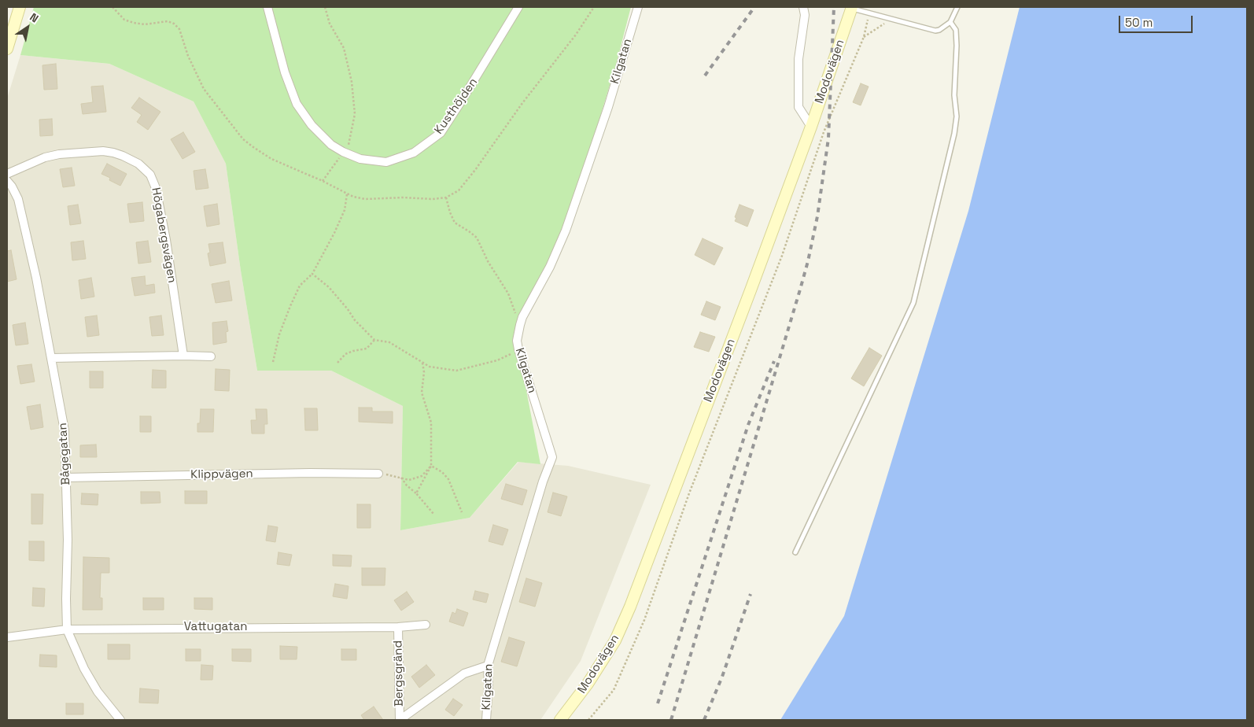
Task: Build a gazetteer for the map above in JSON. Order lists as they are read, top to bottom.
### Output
{
  "streets": {
    "main road": ["Modovägen"],
    "street": [
      "Kilgatan",
      "Kusthöjden",
      "Högabergsvägen",
      "Bågegatan",
      "Klippvägen",
      "Vattugatan",
      "Bergsgränd"
    ]
  },
  "crossings": [
    ["Bågegatan", "Klippvägen"],
    ["Bågegatan", "Vattugatan"],
    ["Vattugatan", "Bergsgränd"]
  ],
  "scale_bar": "50 m",
  "north": "top right"
}
